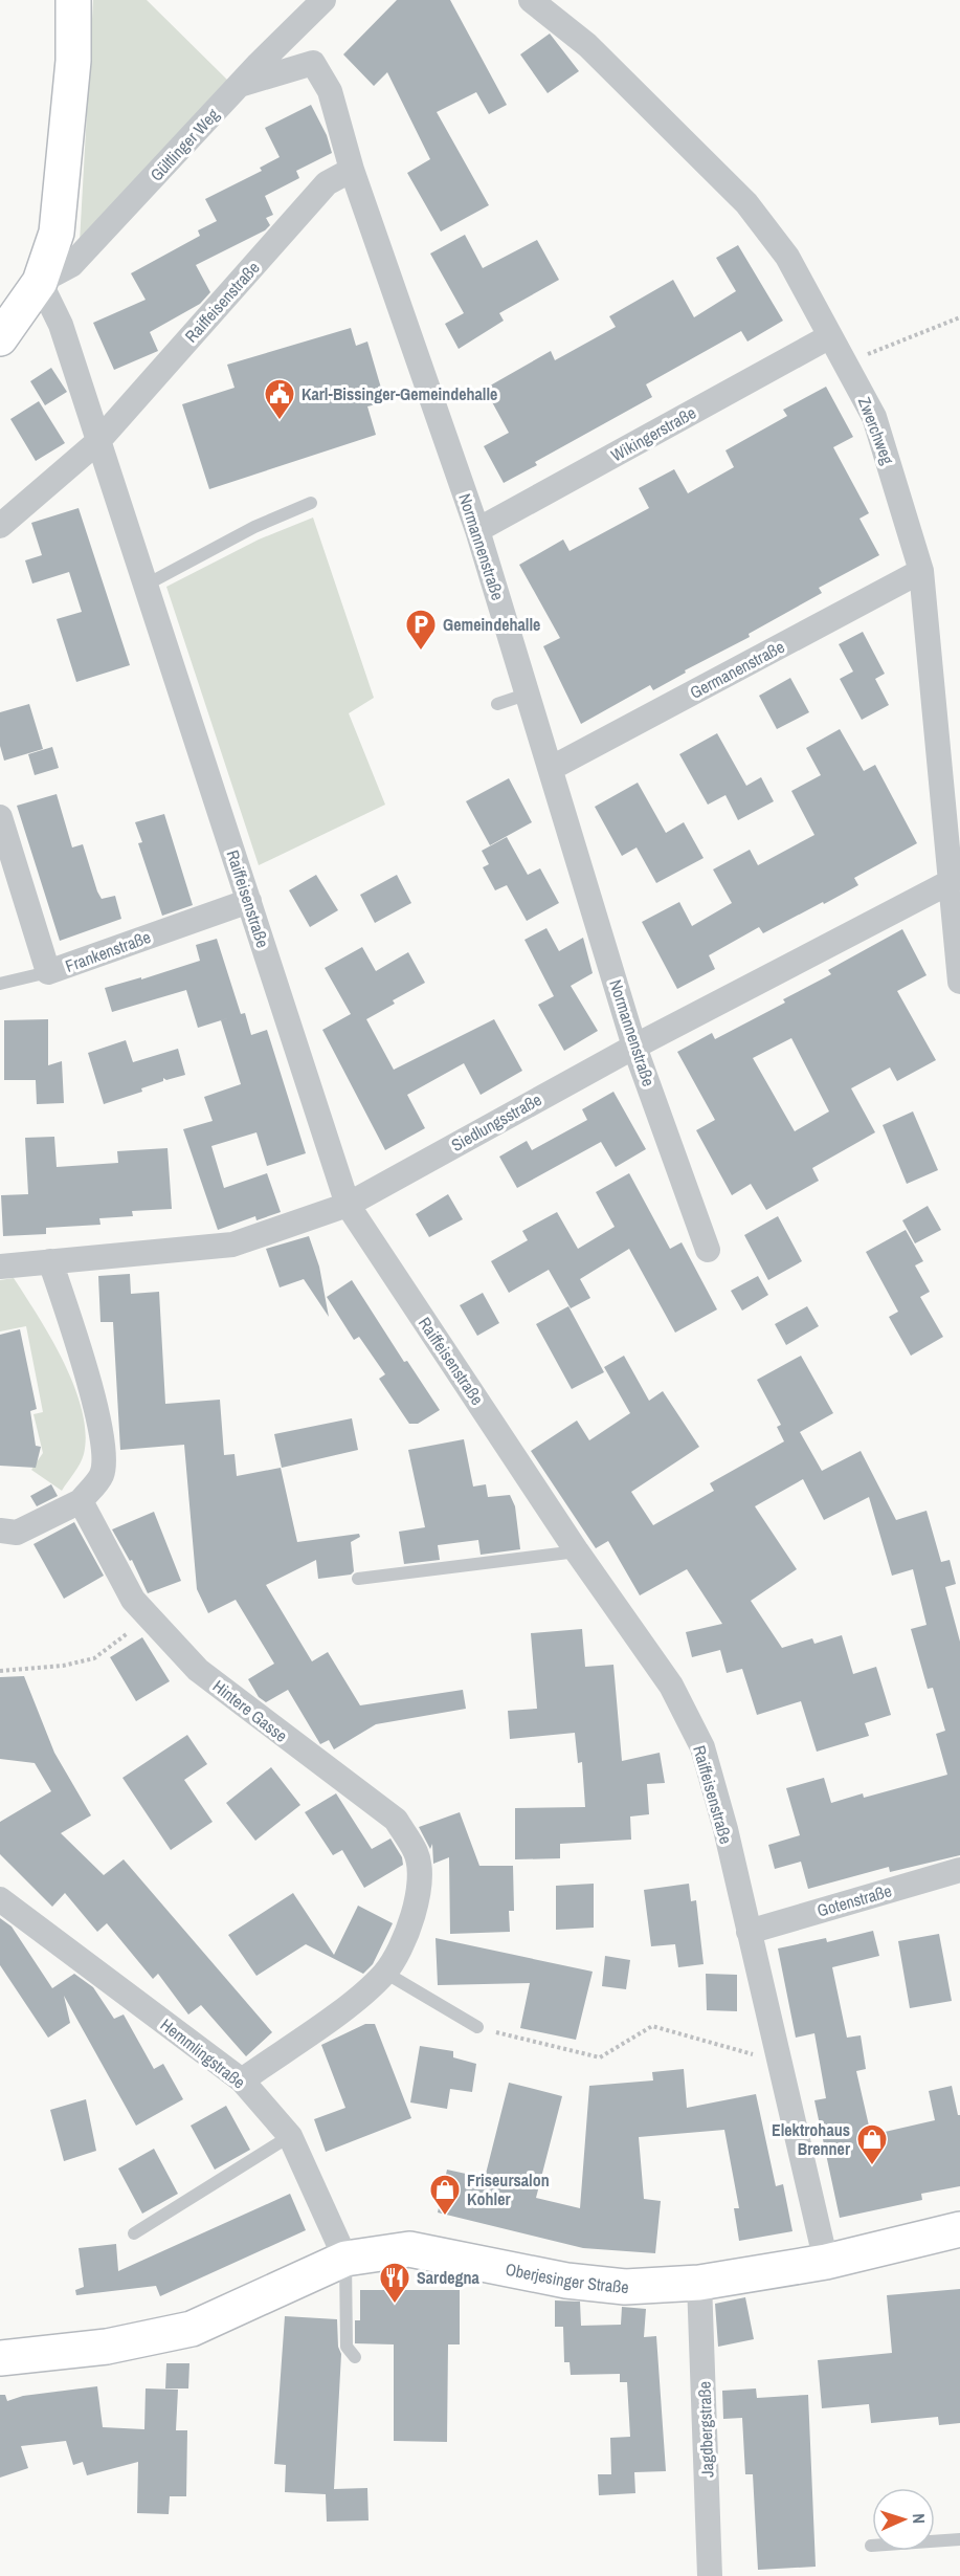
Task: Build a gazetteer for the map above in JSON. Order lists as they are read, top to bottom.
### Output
{
  "streets": {
    "main road": ["Oberjesinger Straße"],
    "street": [
      "Gültlinger Weg",
      "Raiffeisenstraße",
      "Zwerchweg",
      "Wikingerstraße",
      "Normannenstraße",
      "Germanenstraße",
      "Frankenstraße",
      "Siedlungsstraße",
      "Hintere Gasse",
      "Gotenstraße",
      "Hemmlingstraße",
      "Jagdbergstraße"
    ]
  },
  "crossings": [
    ["Gültlinger Weg", "Raiffeisenstraße"],
    ["Gültlinger Weg", "Normannenstraße"],
    ["Raiffeisenstraße", "Normannenstraße"],
    ["Raiffeisenstraße", "Frankenstraße"],
    ["Raiffeisenstraße", "Siedlungsstraße"],
    ["Raiffeisenstraße", "Gotenstraße"],
    ["Raiffeisenstraße", "Oberjesinger Straße"],
    ["Zwerchweg", "Wikingerstraße"],
    ["Zwerchweg", "Germanenstraße"],
    ["Zwerchweg", "Siedlungsstraße"],
    ["Wikingerstraße", "Normannenstraße"],
    ["Normannenstraße", "Germanenstraße"],
    ["Normannenstraße", "Siedlungsstraße"],
    ["Hintere Gasse", "Hemmlingstraße"],
    ["Hemmlingstraße", "Oberjesinger Straße"],
    ["Oberjesinger Straße", "Jagdbergstraße"]
  ],
  "places": {
    "public building": ["Karl-Bissinger-Gemeindehalle"],
    "parking": ["Gemeindehalle"],
    "shop": ["Elektrohaus Brenner", "Friseursalon Kohler"],
    "restaurant": ["Sardegna"]
  },
  "north": "right"
}
